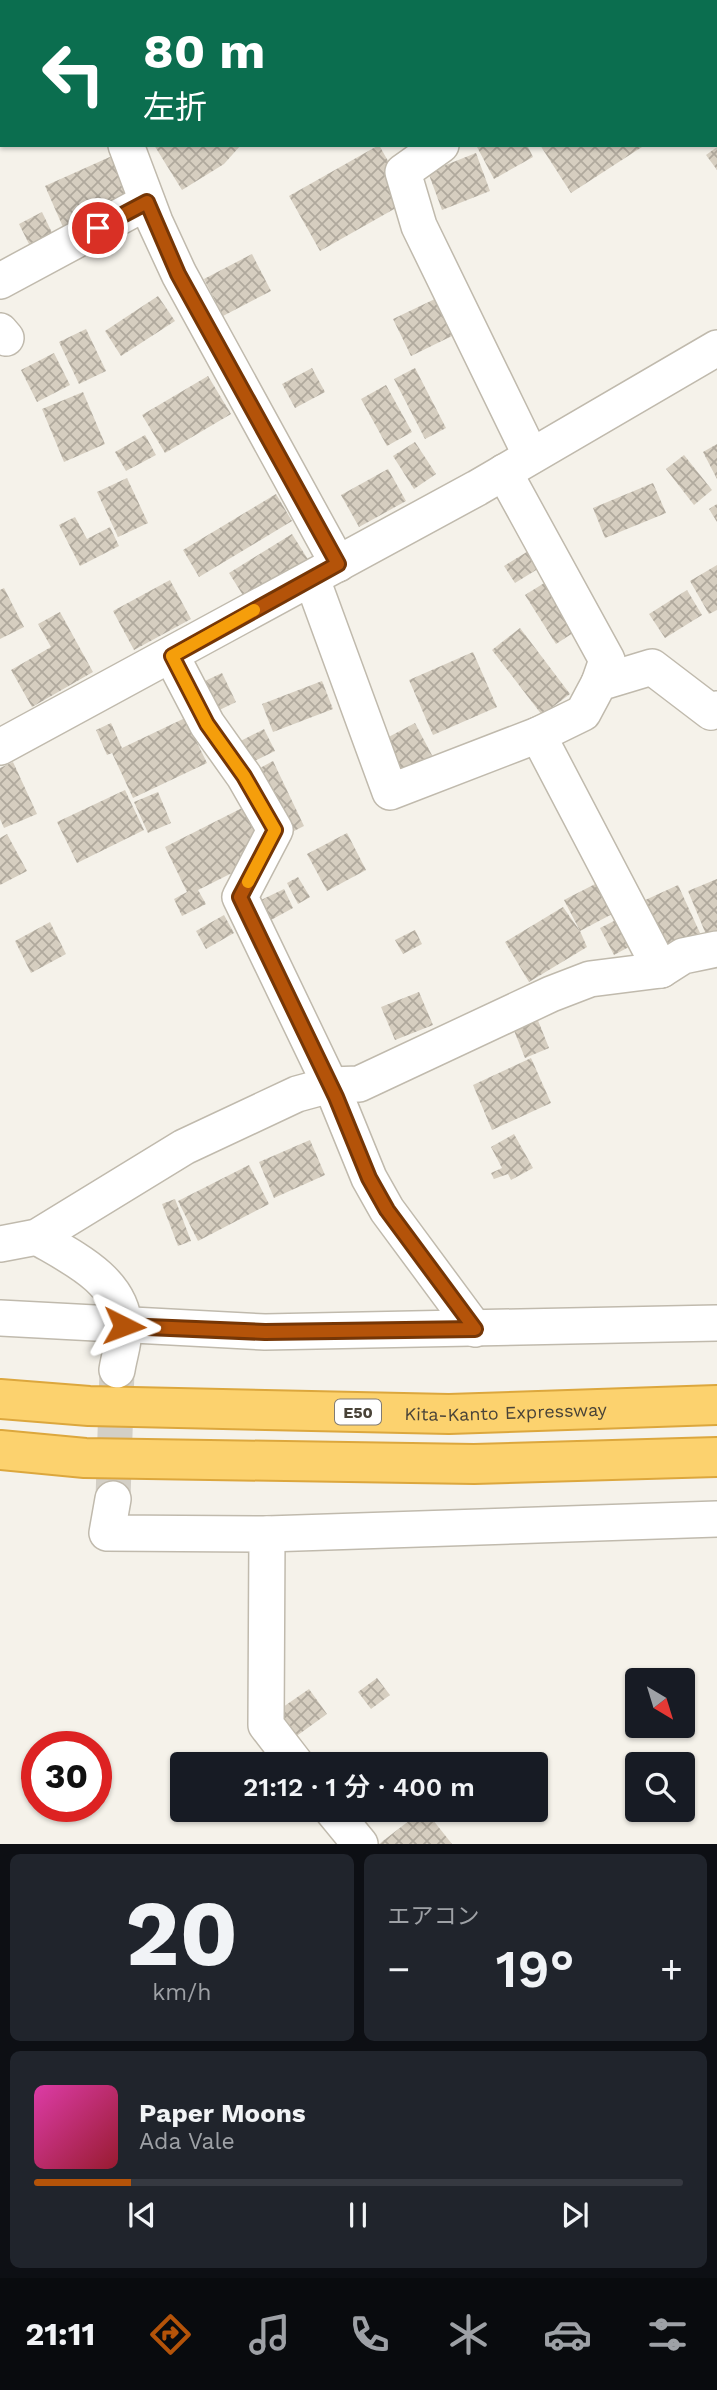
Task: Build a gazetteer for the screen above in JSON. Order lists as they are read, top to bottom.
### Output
{
  "streets": {
    "highway": ["Kita-Kanto Expressway", "E50"]
  },
  "north": "bottom right",
  "page": {
    "turn": ["80 m", "左折"],
    "limit": "30",
    "trip": "21:12 · 1 分 · 400 m",
    "tile": [
      ["20", "km/h"],
      "エアコン"
    ],
    "heat": ["−", "19°", "+"],
    "song": ["Paper Moons", "Ada Vale"],
    "tabs": "21:11"
  }
}
